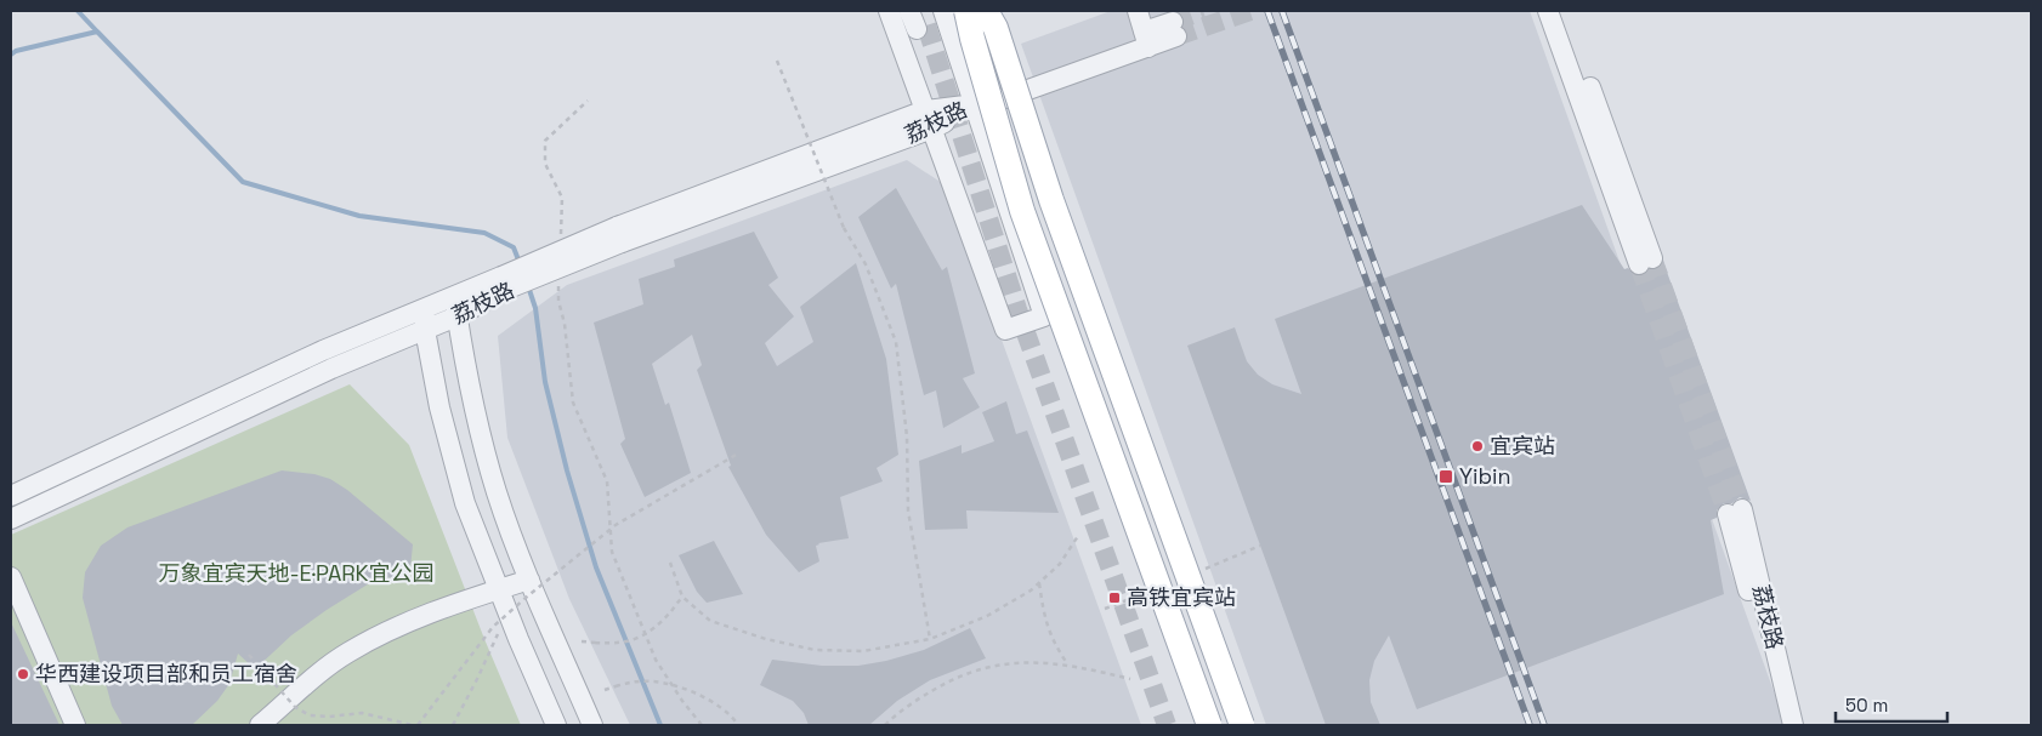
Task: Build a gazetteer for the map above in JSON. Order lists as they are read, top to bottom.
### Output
{
  "streets": {
    "street": ["荔枝路"]
  },
  "parks": ["万象宜宾天地-E·PARK宜公园"],
  "places": {
    "other": ["宜宾站", "华西建设项目部和员工宿舍"],
    "transit": ["Yibin", "高铁宜宾站"]
  },
  "scale_bar": "50 m"
}
